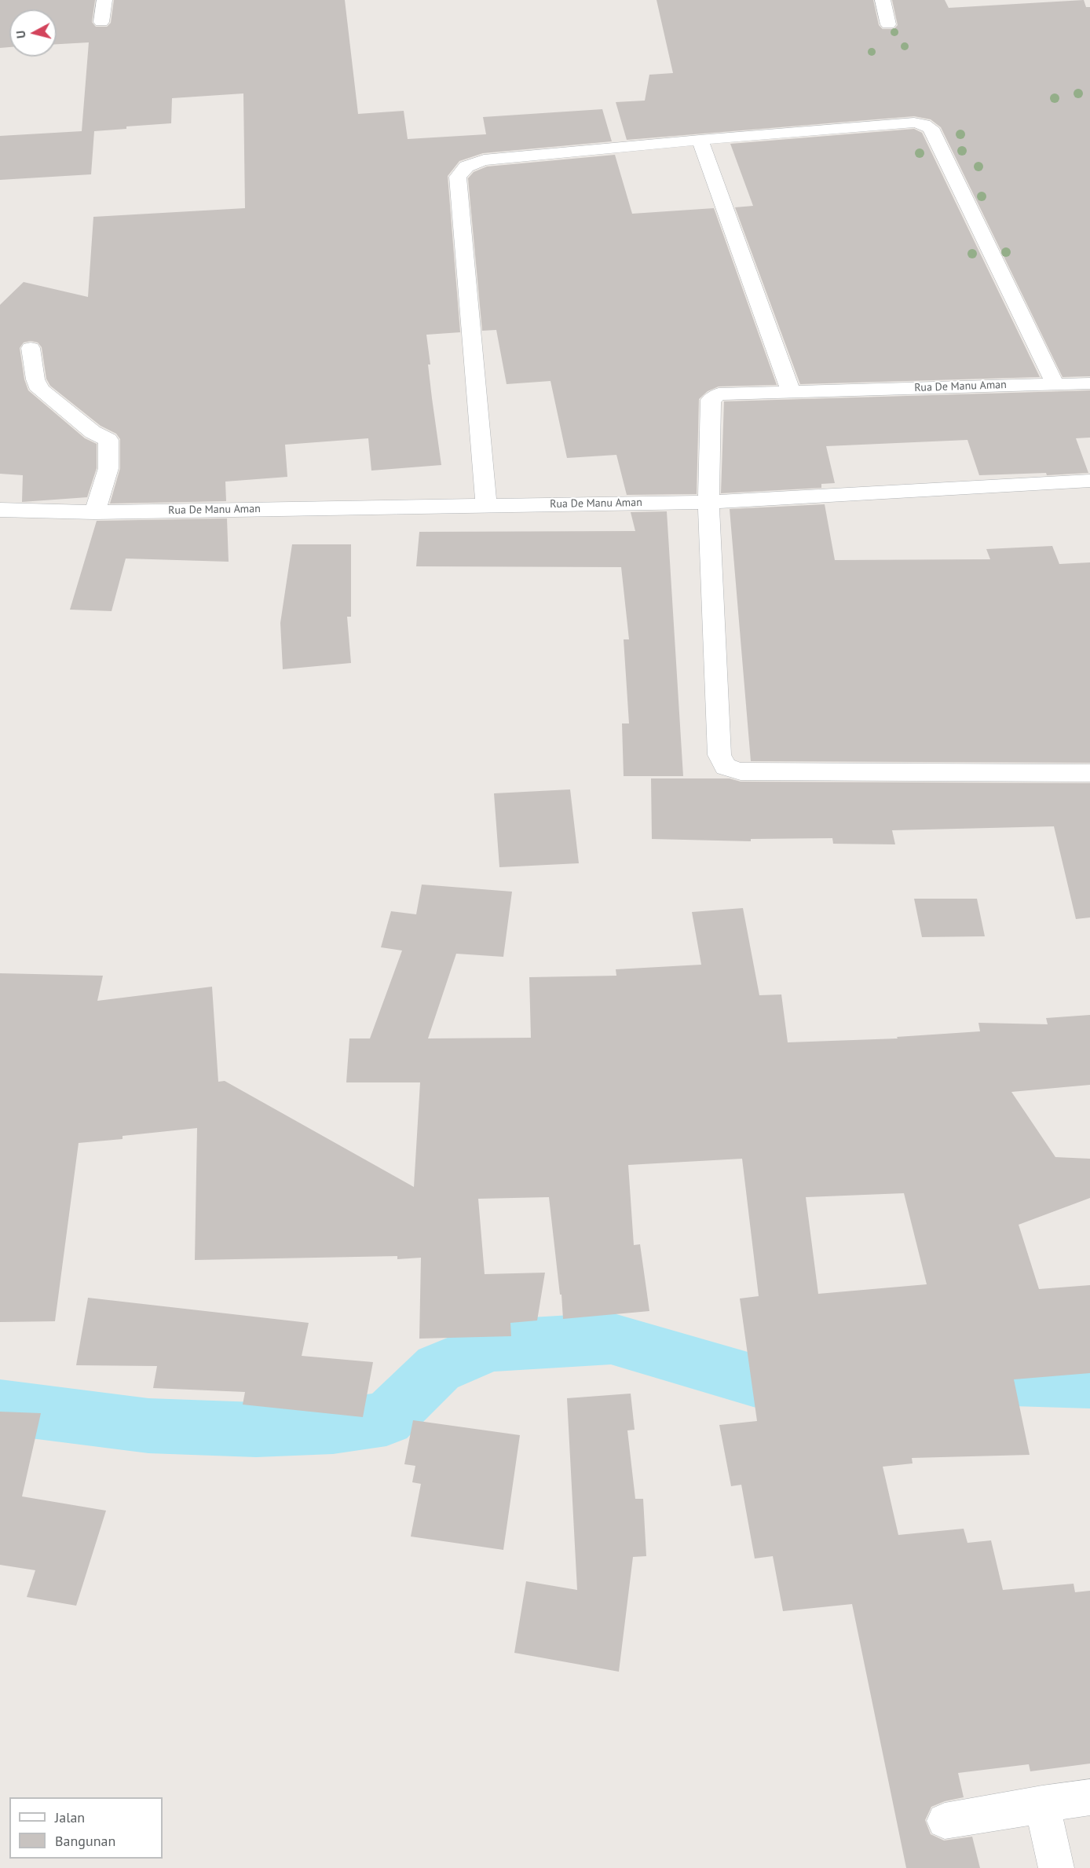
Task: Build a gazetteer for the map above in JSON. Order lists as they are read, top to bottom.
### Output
{
  "streets": {
    "street": ["Rua De Manu Aman"]
  },
  "legend": ["Jalan", "Bangunan"],
  "north": "left"
}
